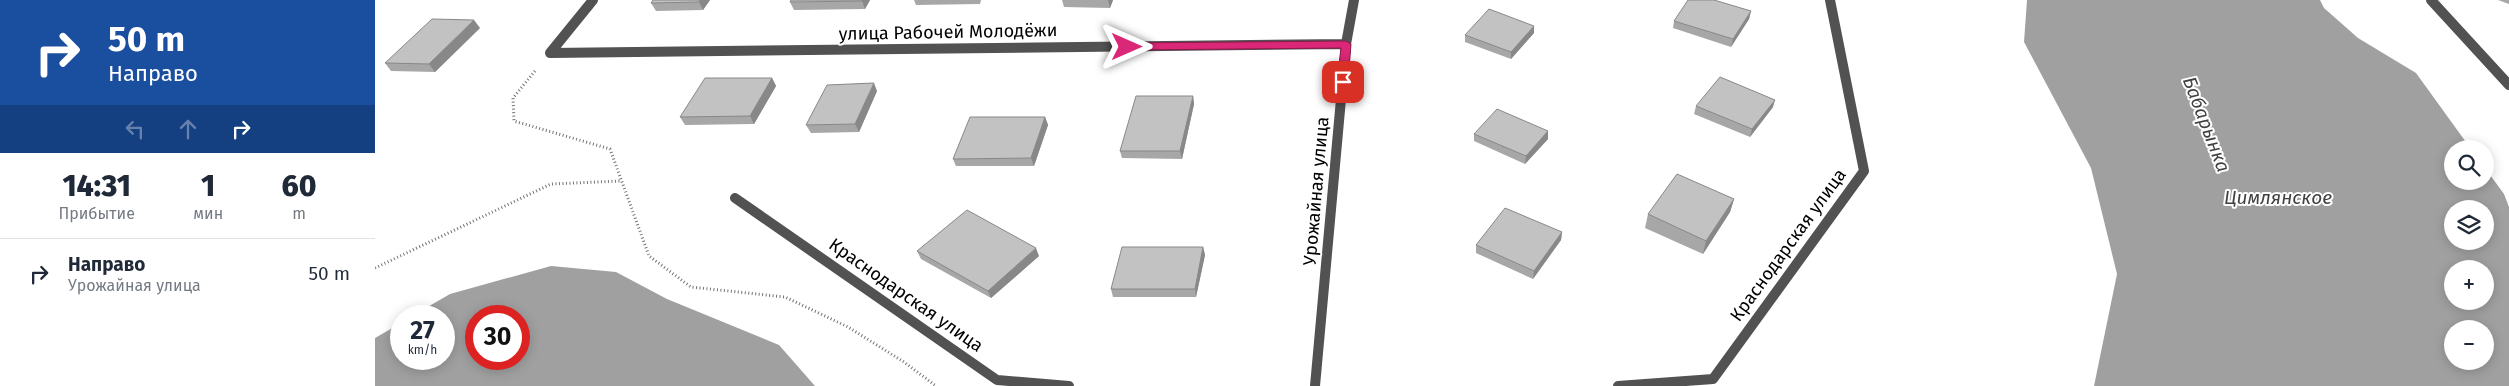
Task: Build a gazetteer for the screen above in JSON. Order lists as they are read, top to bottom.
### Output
{
  "streets": {
    "street": ["улица Рабочей Молодёжи", "Урожайная улица", "Краснодарская улица"]
  },
  "crossings": [
    ["улица Рабочей Молодёжи", "Урожайная улица"]
  ],
  "water": ["Бабарынка", "Цимлянское"],
  "page": {
    "turn": ["50 m", "Направо"],
    "map_buttons": ["+", "−"],
    "eta": [
      "14:31",
      "Прибытие",
      "1",
      "мин",
      "60",
      "m"
    ],
    "list": [
      {
        "name": "Направо",
        "note": "Урожайная улица",
        "value": "50 m"
      }
    ],
    "speed": "27 km/h",
    "limit": "30"
  }
}
